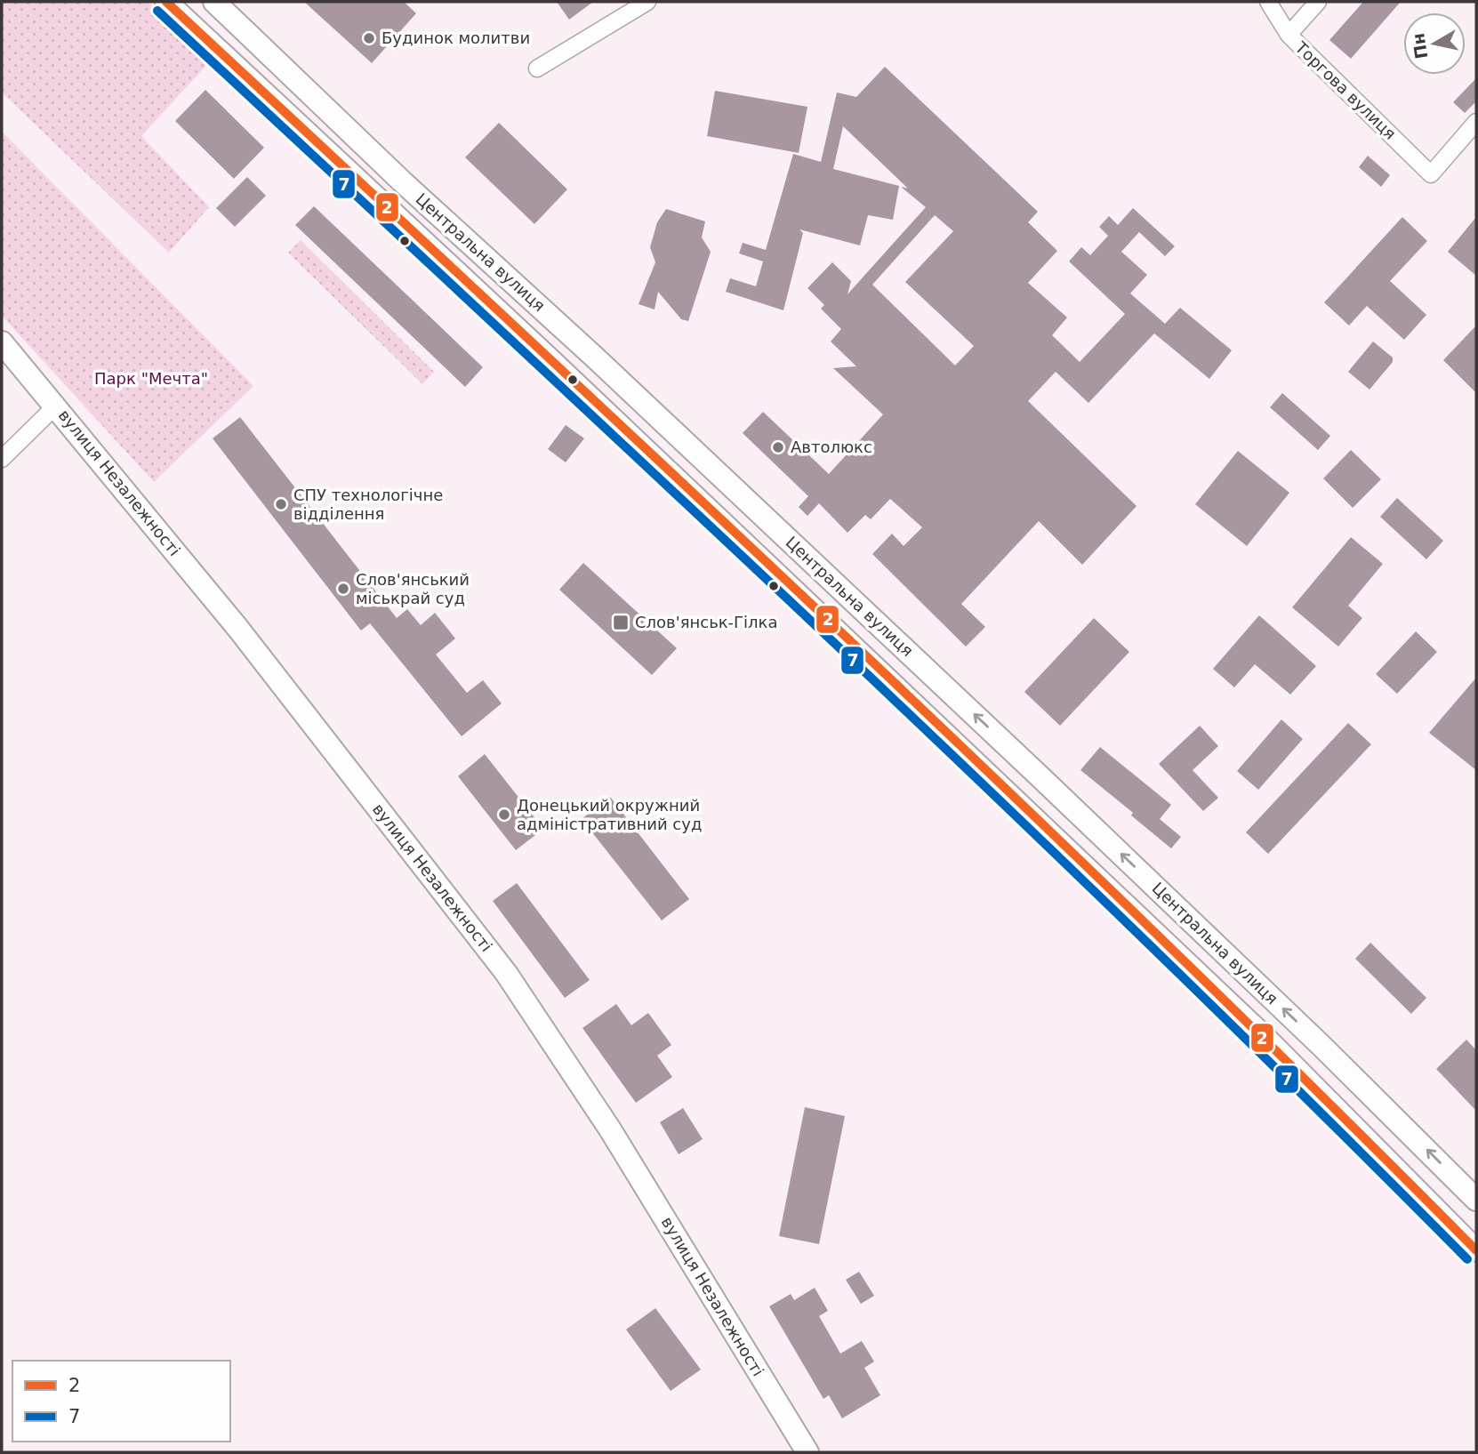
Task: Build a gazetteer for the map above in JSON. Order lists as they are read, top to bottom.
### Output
{
  "streets": {
    "street": ["Торгова вулиця", "Центральна вулиця", "вулиця Незалежності"]
  },
  "parks": ["Парк \"Мечта\""],
  "places": {
    "other": [
      "Будинок молитви",
      "Автолюкс",
      "СПУ технологічне відділення",
      "Слов'янський міськрай суд",
      "Донецький окружний адміністративний суд"
    ],
    "transit": ["Слов'янськ-Гілка"]
  },
  "lines": ["transit line 2", "transit line 7"],
  "legend": ["2", "7"],
  "north": "left"
}
